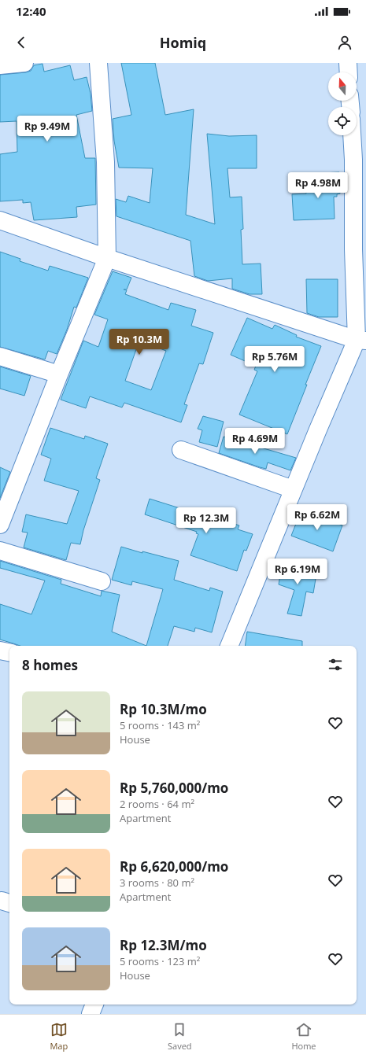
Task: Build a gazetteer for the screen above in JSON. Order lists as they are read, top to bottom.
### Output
{
  "north": "top",
  "page": {
    "status": "12:40",
    "header": "Homiq",
    "price": [
      "Rp 9.49M",
      "Rp 4.98M",
      "Rp 10.3M",
      "Rp 5.76M",
      "Rp 4.69M",
      "Rp 6.62M",
      "Rp 12.3M",
      "Rp 6.19M"
    ],
    "heading": "8 homes",
    "list": [
      {
        "name": "Rp 10.3M/mo",
        "note": "5 rooms · 143 m² · House"
      },
      {
        "name": "Rp 5,760,000/mo",
        "note": "2 rooms · 64 m² · Apartment"
      },
      {
        "name": "Rp 6,620,000/mo",
        "note": "3 rooms · 80 m² · Apartment"
      },
      {
        "name": "Rp 12.3M/mo",
        "note": "5 rooms · 123 m² · House"
      }
    ],
    "tabs": ["Map", "Saved", "Home"]
  }
}
